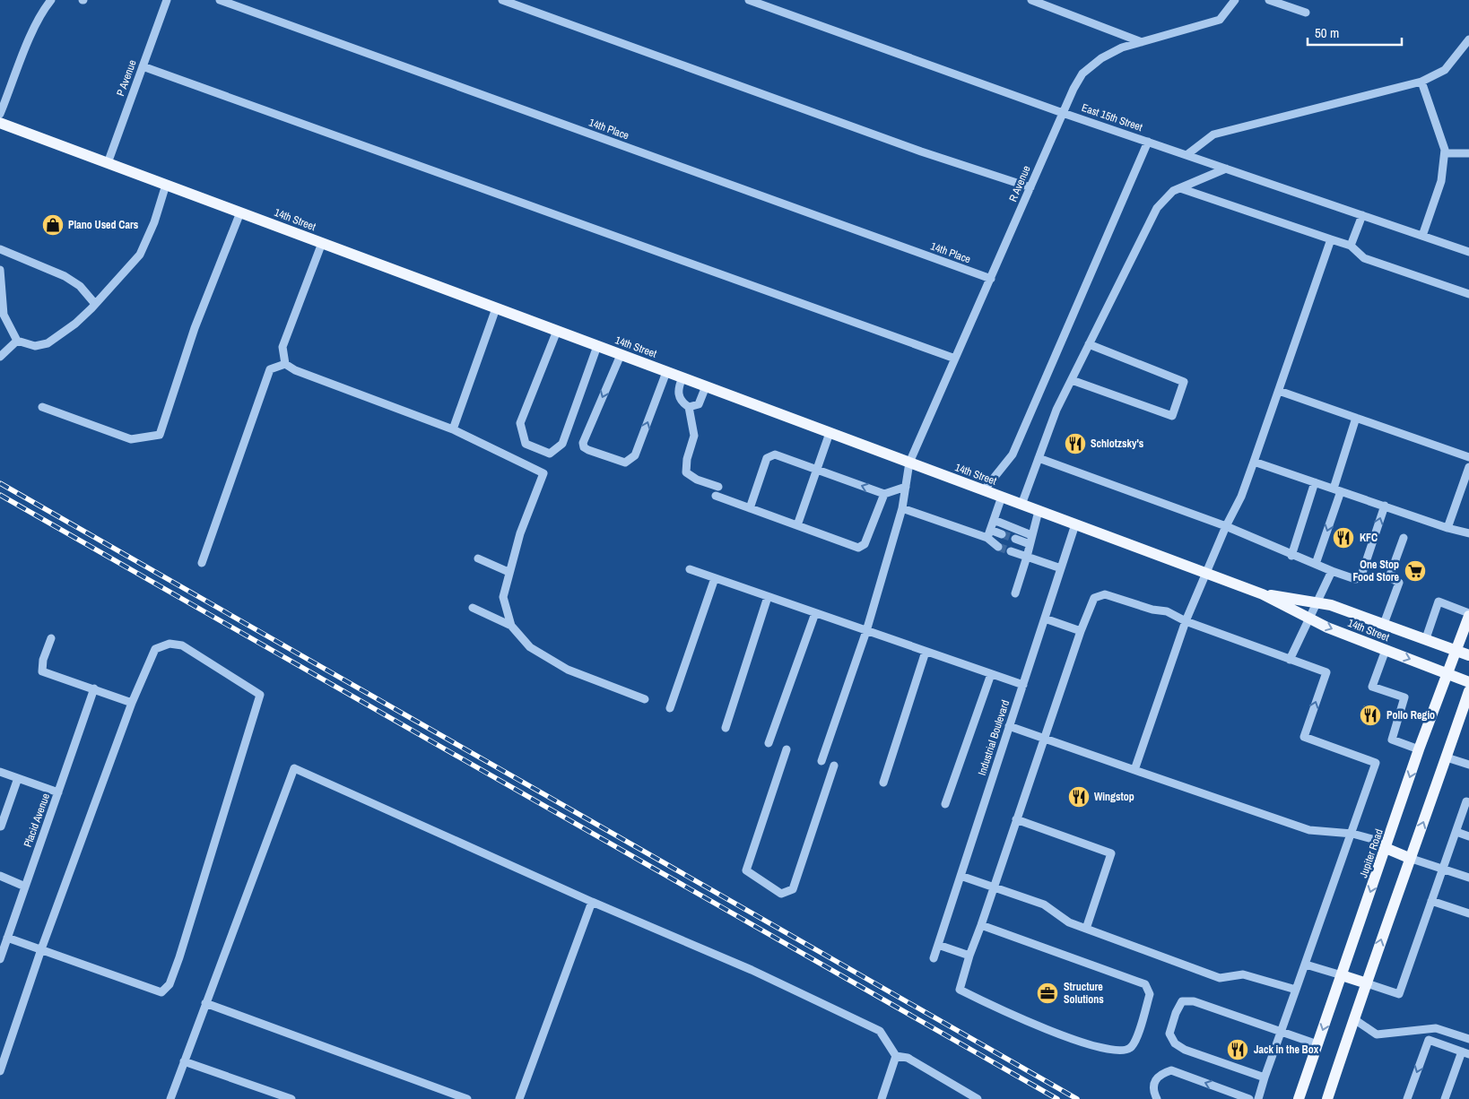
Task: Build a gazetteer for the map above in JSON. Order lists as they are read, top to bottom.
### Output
{
  "streets": {
    "main road": ["14th Street", "Jupiter Road"],
    "street": [
      "P Avenue",
      "East 15th Street",
      "14th Place",
      "R Avenue",
      "Industrial Boulevard",
      "Placid Avenue"
    ]
  },
  "crossings": [
    ["P Avenue", "14th Street"],
    ["East 15th Street", "R Avenue"],
    ["14th Place", "R Avenue"],
    ["R Avenue", "14th Street"],
    ["14th Street", "Industrial Boulevard"],
    ["14th Street", "Jupiter Road"]
  ],
  "places": {
    "shop": ["Plano Used Cars"],
    "restaurant": [
      "Schlotzsky's",
      "KFC",
      "Pollo Regio",
      "Wingstop",
      "Jack in the Box"
    ],
    "supermarket": ["One Stop Food Store"],
    "office": ["Structure Solutions"]
  },
  "scale_bar": "50 m"
}
